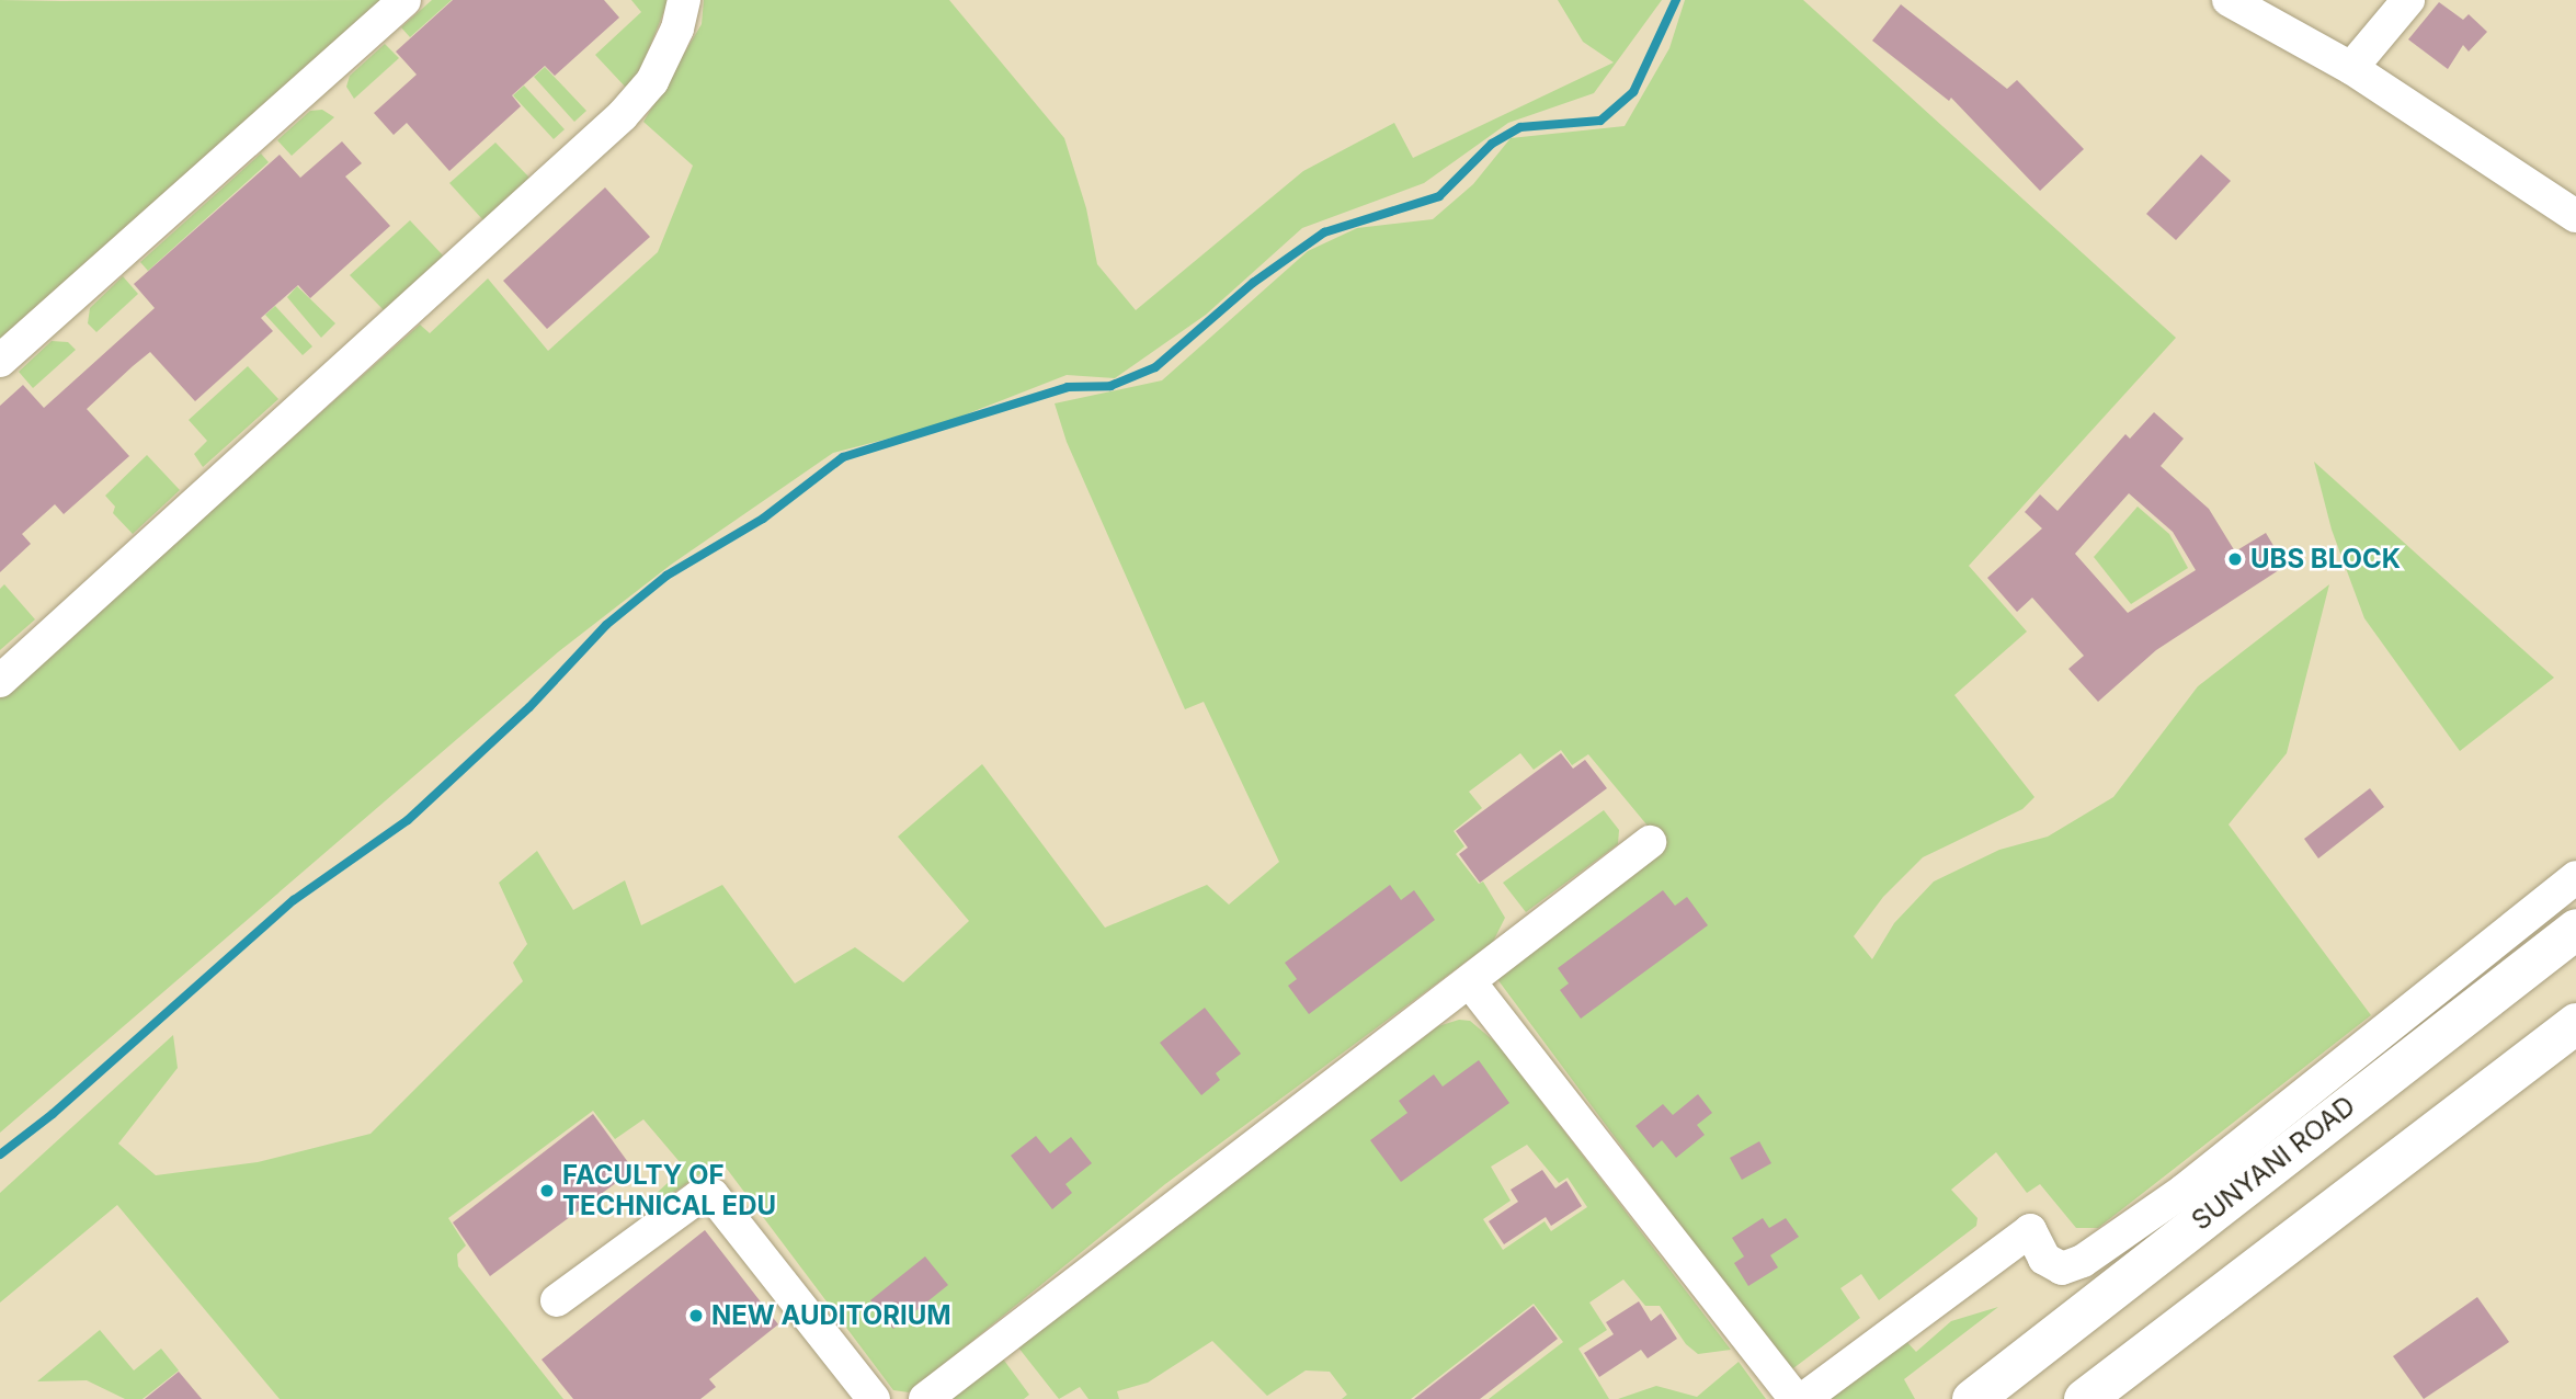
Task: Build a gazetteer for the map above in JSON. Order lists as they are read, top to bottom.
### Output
{
  "streets": {
    "main road": ["SUNYANI ROAD"]
  },
  "places": ["UBS BLOCK", "FACULTY OF TECHNICAL EDU", "NEW AUDITORIUM"]
}
